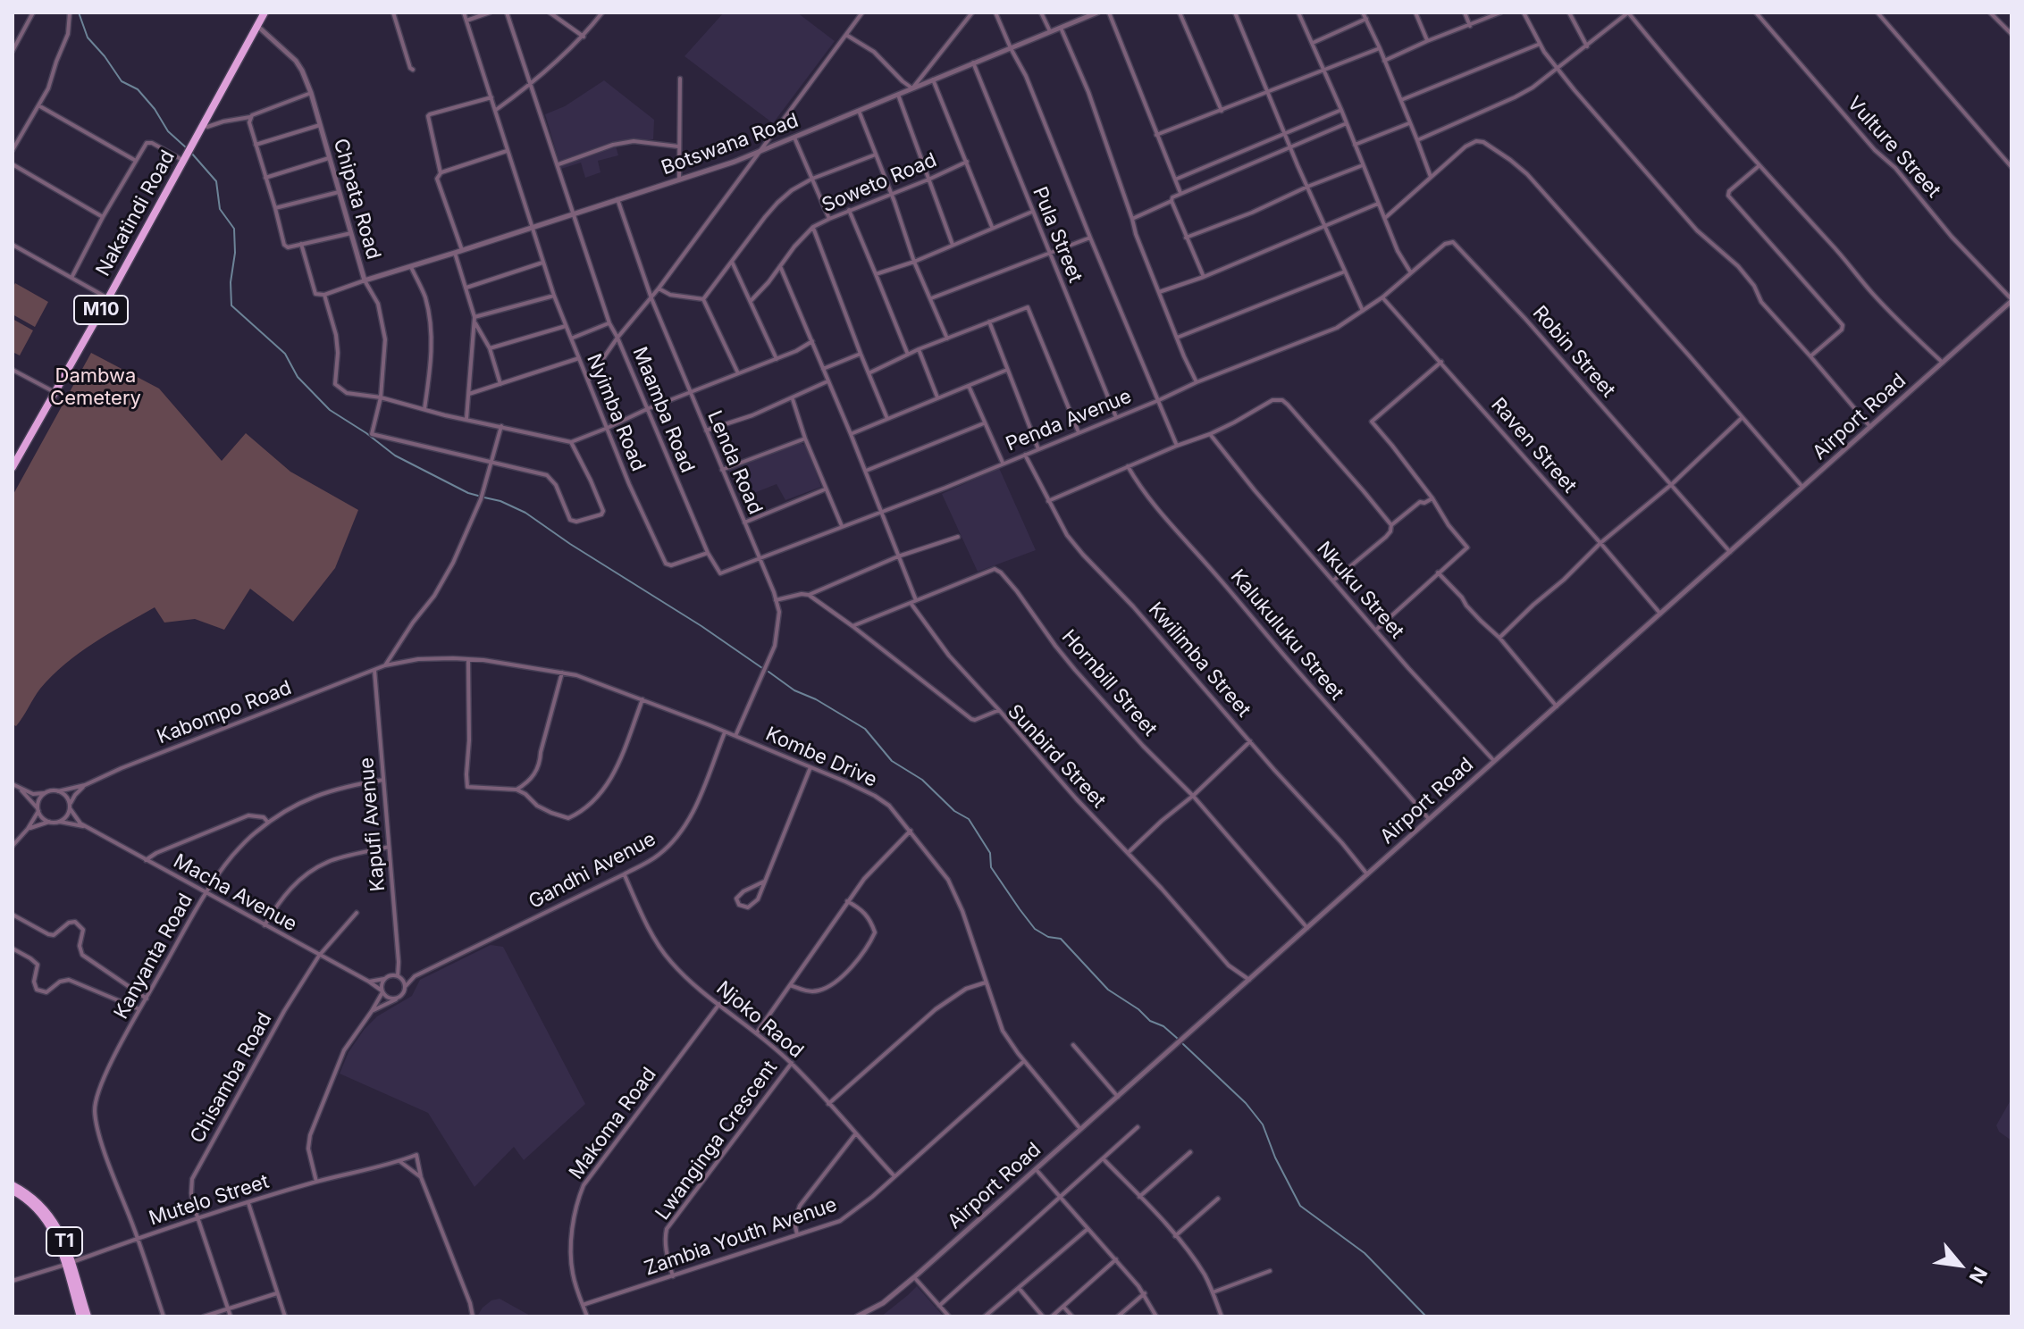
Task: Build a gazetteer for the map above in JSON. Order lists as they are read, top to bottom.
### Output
{
  "streets": {
    "highway": ["Nakatindi Road", "M10", "T1"],
    "street": [
      "Botswana Road",
      "Vulture Street",
      "Soweto Road",
      "Chipata Road",
      "Pula Street",
      "Robin Street",
      "Maamba Road",
      "Nyimba Road",
      "Airport Road",
      "Penda Avenue",
      "Raven Street",
      "Lenda Road",
      "Nkuku Street",
      "Kalukuluku Street",
      "Kwilimba Street",
      "Hornbill Street",
      "Kabompo Road",
      "Sunbird Street",
      "Kombe Drive",
      "Kapufi Avenue",
      "Gandhi Avenue",
      "Macha Avenue",
      "Kanyanta Road",
      "Njoko Raod",
      "Chisamba Road",
      "Makoma Road",
      "Lwanginga Crescent",
      "Mutelo Street",
      "Zambia Youth Avenue"
    ]
  },
  "crossings": [
    ["Botswana Road", "Chipata Road"],
    ["Botswana Road", "Pula Street"],
    ["Botswana Road", "Maamba Road"],
    ["Botswana Road", "Nyimba Road"],
    ["Botswana Road", "Lenda Road"],
    ["Vulture Street", "Airport Road"],
    ["Chipata Road", "Nakatindi Road"],
    ["Pula Street", "Penda Avenue"],
    ["Robin Street", "Airport Road"],
    ["Robin Street", "Penda Avenue"],
    ["Robin Street", "Raven Street"],
    ["Maamba Road", "Nyimba Road"],
    ["Airport Road", "Raven Street"],
    ["Airport Road", "Nkuku Street"],
    ["Airport Road", "Kalukuluku Street"],
    ["Airport Road", "Kwilimba Street"],
    ["Airport Road", "Hornbill Street"],
    ["Airport Road", "Sunbird Street"],
    ["Airport Road", "Kombe Drive"],
    ["Penda Avenue", "Raven Street"],
    ["Penda Avenue", "Lenda Road"],
    ["Penda Avenue", "Kwilimba Street"],
    ["Lenda Road", "Kombe Drive"],
    ["Hornbill Street", "Sunbird Street"],
    ["Kabompo Road", "Kombe Drive"],
    ["Kabompo Road", "Kapufi Avenue"],
    ["Kabompo Road", "Macha Avenue"],
    ["Kombe Drive", "Kapufi Avenue"],
    ["Kombe Drive", "Gandhi Avenue"],
    ["Kombe Drive", "Zambia Youth Avenue"],
    ["Kapufi Avenue", "Gandhi Avenue"],
    ["Kapufi Avenue", "Macha Avenue"],
    ["Kapufi Avenue", "Kanyanta Road"],
    ["Gandhi Avenue", "Macha Avenue"],
    ["Gandhi Avenue", "Njoko Raod"],
    ["Macha Avenue", "Kanyanta Road"],
    ["Macha Avenue", "Chisamba Road"],
    ["Kanyanta Road", "Mutelo Street"],
    ["Njoko Raod", "Makoma Road"],
    ["Njoko Raod", "Lwanginga Crescent"],
    ["Njoko Raod", "Zambia Youth Avenue"],
    ["Chisamba Road", "Mutelo Street"],
    ["Makoma Road", "Zambia Youth Avenue"],
    ["Lwanginga Crescent", "Zambia Youth Avenue"],
    ["Mutelo Street", "T1"]
  ],
  "parks": ["Dambwa Cemetery"],
  "north": "bottom right"
}
